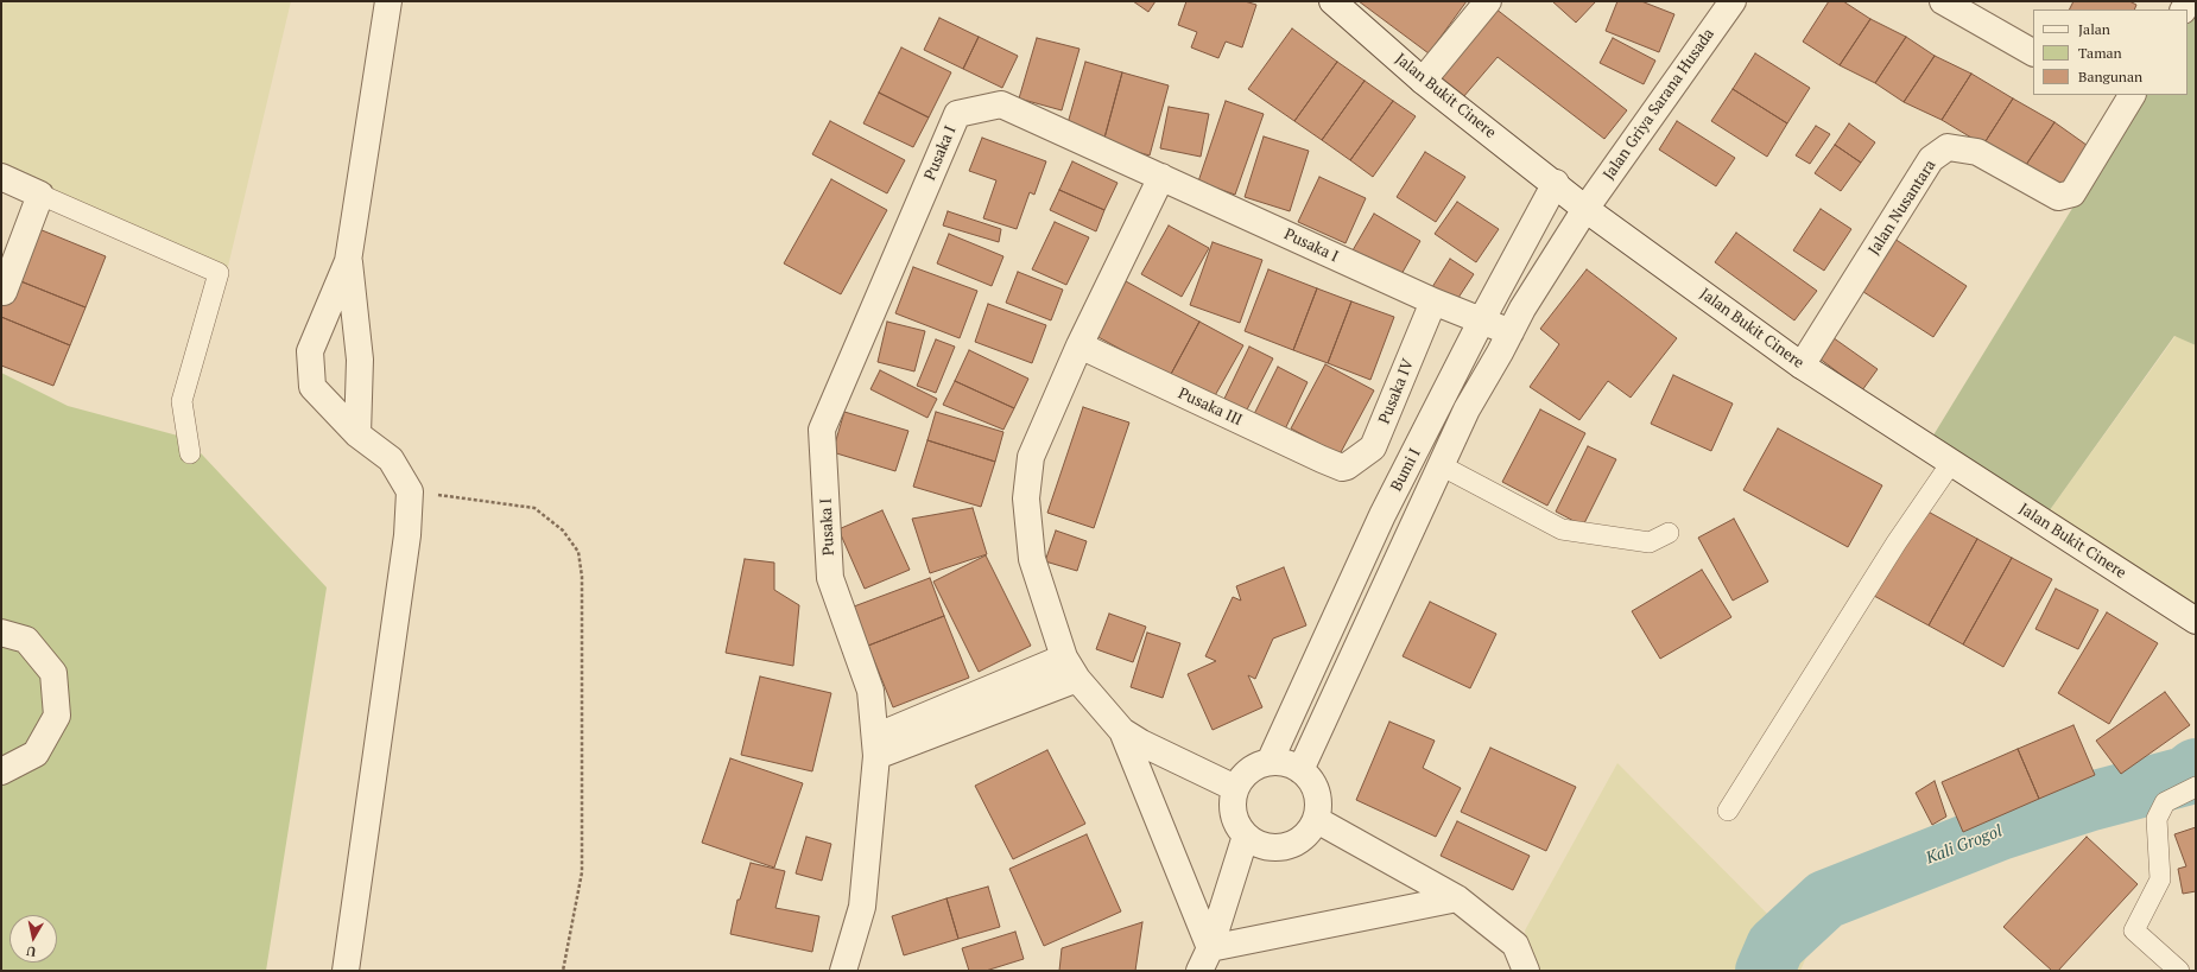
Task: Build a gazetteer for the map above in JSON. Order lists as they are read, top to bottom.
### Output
{
  "streets": {
    "street": [
      "Jalan Bukit Cinere",
      "Jalan Griya Sarana Husada",
      "Pusaka I",
      "Jalan Nusantara",
      "Pusaka IV",
      "Pusaka III",
      "Bumi I"
    ]
  },
  "crossings": [
    ["Jalan Bukit Cinere", "Jalan Griya Sarana Husada"],
    ["Jalan Bukit Cinere", "Jalan Nusantara"],
    ["Jalan Bukit Cinere", "Bumi I"],
    ["Jalan Griya Sarana Husada", "Bumi I"],
    ["Pusaka I", "Pusaka IV"],
    ["Pusaka I", "Bumi I"],
    ["Pusaka IV", "Pusaka III"]
  ],
  "water": ["Kali Grogol"],
  "legend": ["Jalan", "Taman", "Bangunan"],
  "north": "bottom"
}
